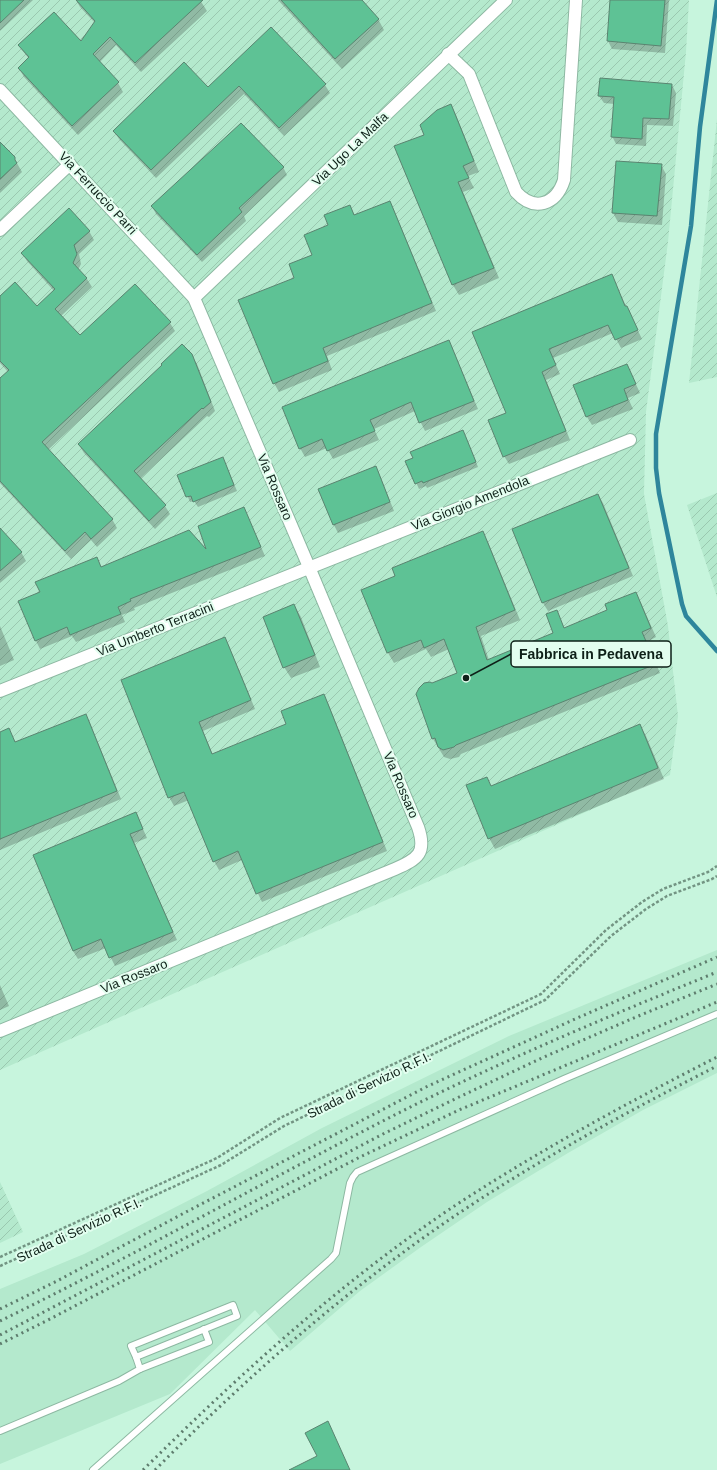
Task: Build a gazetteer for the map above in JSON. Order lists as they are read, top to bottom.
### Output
{
  "streets": {
    "street": [
      "Via Ugo La Malfa",
      "Via Ferruccio Parri",
      "Via Rossaro",
      "Via Giorgio Amendola",
      "Via Umberto Terracini"
    ],
    "path": ["Strada di Servizio R.F.I."]
  },
  "crossings": [
    ["Via Ugo La Malfa", "Via Ferruccio Parri"],
    ["Via Ugo La Malfa", "Via Rossaro"],
    ["Via Ferruccio Parri", "Via Rossaro"],
    ["Via Rossaro", "Via Giorgio Amendola"],
    ["Via Rossaro", "Via Umberto Terracini"],
    ["Via Giorgio Amendola", "Via Umberto Terracini"]
  ],
  "places": ["Fabbrica in Pedavena"]
}
